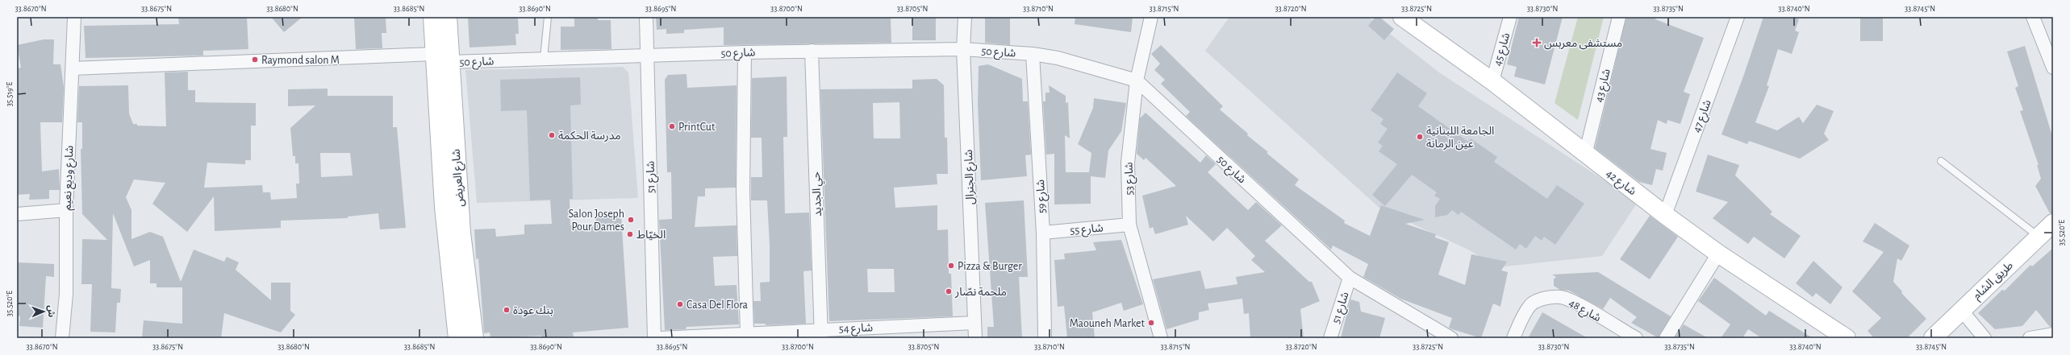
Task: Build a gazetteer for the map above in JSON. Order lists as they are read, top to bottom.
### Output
{
  "streets": {
    "main road": ["شارع العريض", "شارع 42", "طريق الشام"],
    "street": [
      "شارع 45",
      "شارع 50",
      "شارع 43",
      "شارع 47",
      "شارع 51",
      "شارع الجنرال",
      "شارع وديع نعيم",
      "شارع 53",
      "حي الجديد",
      "شارع 59",
      "شارع 55",
      "شارع 48",
      "شارع 54"
    ]
  },
  "crossings": [
    ["شارع 45", "شارع 42"],
    ["شارع 50", "شارع 51"],
    ["شارع 50", "شارع الجنرال"],
    ["شارع 50", "شارع العريض"],
    ["شارع 50", "شارع 53"],
    ["شارع 50", "حي الجديد"],
    ["شارع 50", "شارع 59"],
    ["شارع 43", "شارع 42"],
    ["شارع 47", "شارع 42"],
    ["شارع الجنرال", "شارع 54"],
    ["شارع 53", "شارع 55"],
    ["حي الجديد", "شارع 54"],
    ["شارع 59", "شارع 55"]
  ],
  "places": {
    "health": ["مستشفى معربس"],
    "other": [
      "Raymond salon M",
      "PrintCut",
      "مدرسة الحكمة",
      "الجامعة اللبنانية عين الرمانة",
      "Salon Joseph Pour Dames",
      "الخيّاط",
      "Pizza & Burger",
      "ملحمة نصّار",
      "Casa Del Flora",
      "بنك عودة",
      "Maouneh Market"
    ]
  },
  "north": "right",
  "coordinates": [
    "33.8670°N",
    "33.8675°N",
    "33.8680°N",
    "33.8685°N",
    "33.8690°N",
    "33.8695°N",
    "33.8700°N",
    "33.8705°N",
    "33.8710°N",
    "33.8715°N",
    "33.8720°N",
    "33.8725°N",
    "33.8730°N",
    "33.8735°N",
    "33.8740°N",
    "33.8745°N",
    "35.519°E",
    "35.520°E"
  ]
}
